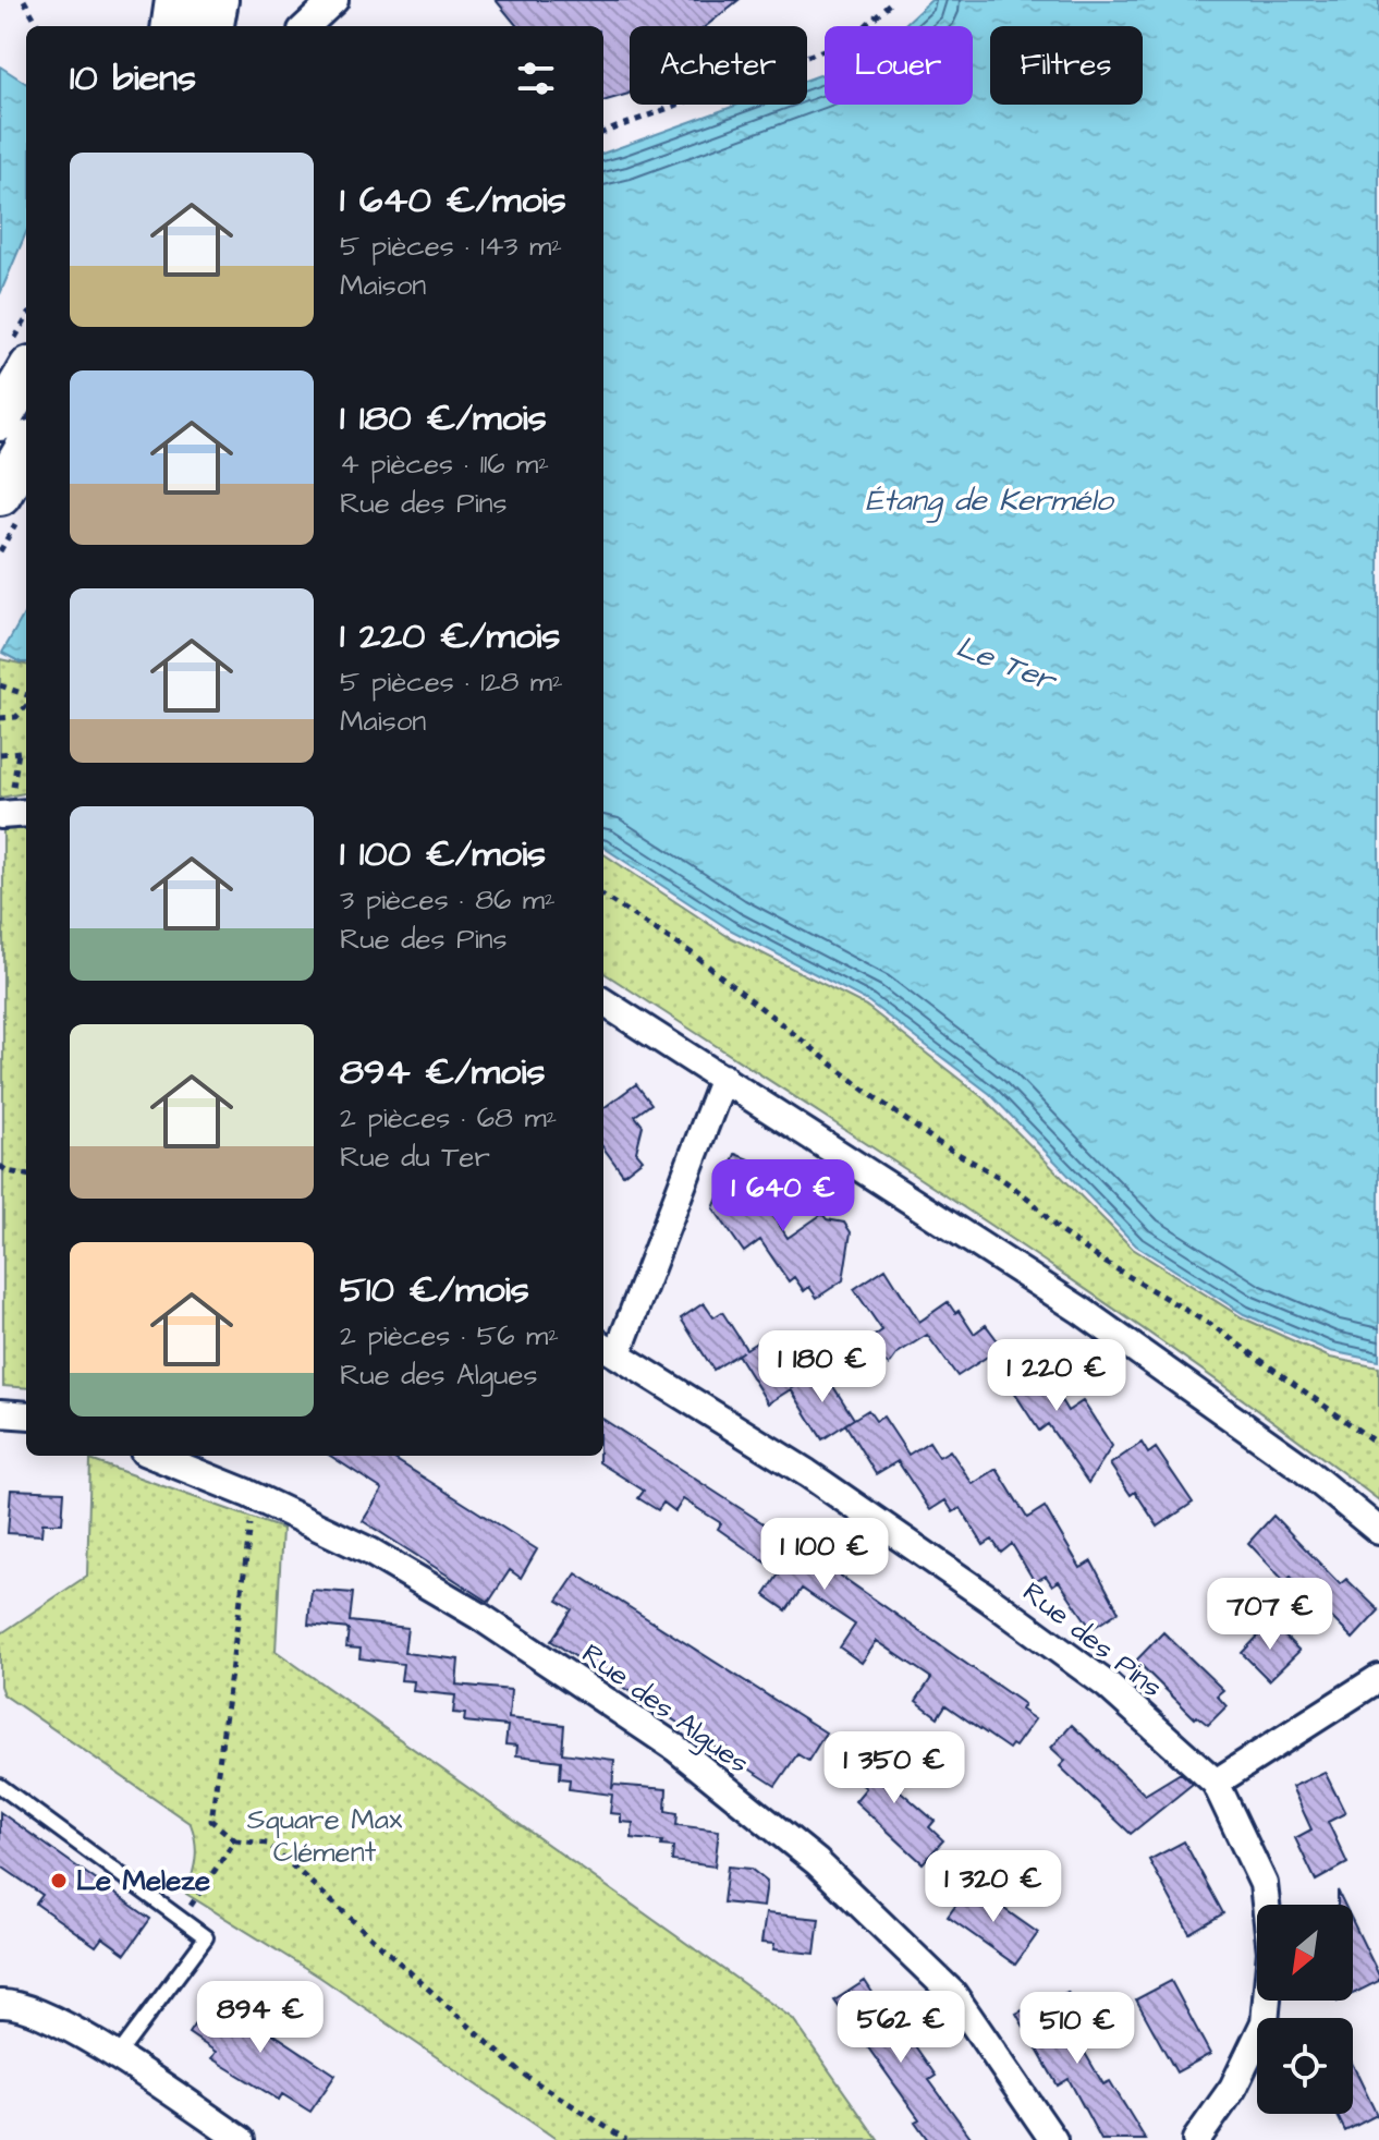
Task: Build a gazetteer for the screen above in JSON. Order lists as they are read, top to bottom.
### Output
{
  "streets": {
    "street": ["Rue des Pins", "Rue des Algues"]
  },
  "water": ["Étang de Kermélo", "Le Ter"],
  "parks": ["Square Max Clément"],
  "places": ["Le Meleze"],
  "north": "bottom left",
  "page": {
    "chip": ["Acheter", "Louer", "Filtres"],
    "heading": "10 biens",
    "list": [
      {
        "name": "1 640 €/mois",
        "note": "5 pièces · 143 m² · Maison"
      },
      {
        "name": "1 180 €/mois",
        "note": "4 pièces · 116 m² · Rue des Pins"
      },
      {
        "name": "1 220 €/mois",
        "note": "5 pièces · 128 m² · Maison"
      },
      {
        "name": "1 100 €/mois",
        "note": "3 pièces · 86 m² · Rue des Pins"
      },
      {
        "name": "894 €/mois",
        "note": "2 pièces · 68 m² · Rue du Ter"
      },
      {
        "name": "510 €/mois",
        "note": "2 pièces · 56 m² · Rue des Algues"
      }
    ],
    "price": [
      "1 640 €",
      "1 180 €",
      "1 220 €",
      "1 100 €",
      "707 €",
      "1 350 €",
      "1 320 €",
      "894 €",
      "562 €",
      "510 €"
    ]
  }
}
